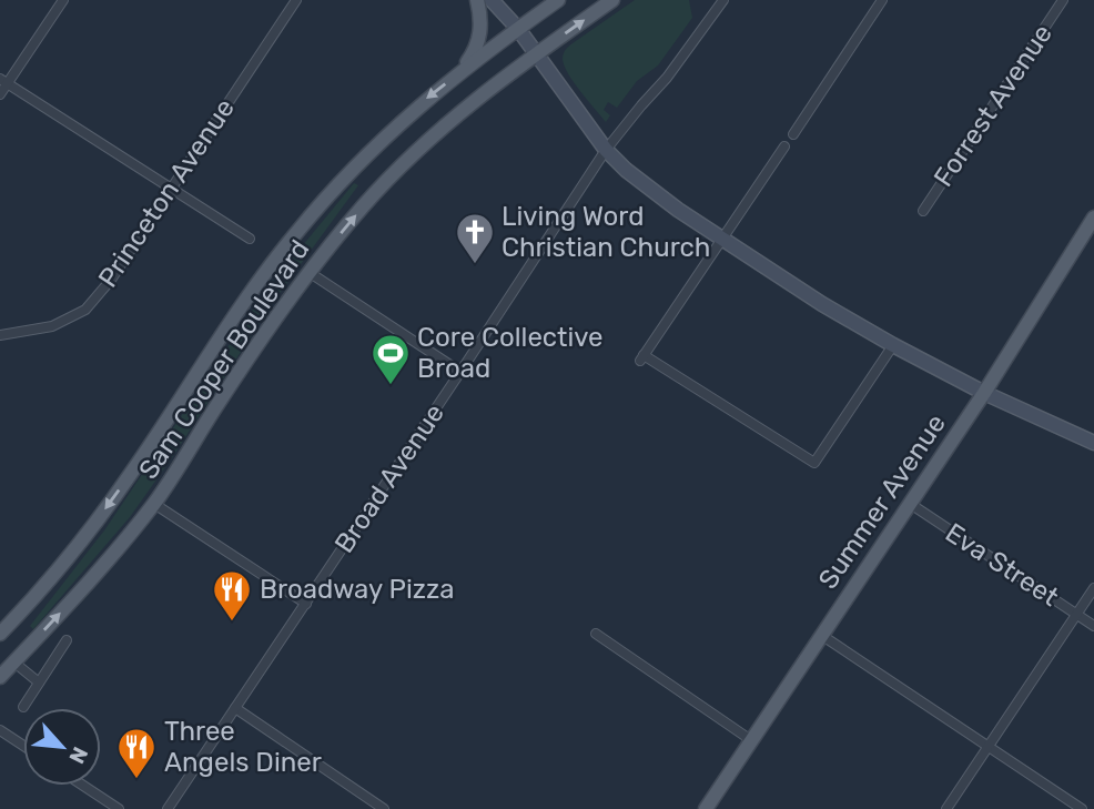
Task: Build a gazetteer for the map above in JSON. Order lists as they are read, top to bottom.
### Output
{
  "streets": {
    "main road": ["Sam Cooper Boulevard", "Summer Avenue"],
    "street": [
      "Forrest Avenue",
      "Princeton Avenue",
      "Broad Avenue",
      "Eva Street"
    ]
  },
  "crossings": [
    ["Summer Avenue", "Eva Street"]
  ],
  "places": {
    "church": ["Living Word Christian Church"],
    "sports": ["Core Collective Broad"],
    "restaurant": ["Broadway Pizza", "Three Angels Diner"]
  },
  "north": "bottom right"
}
